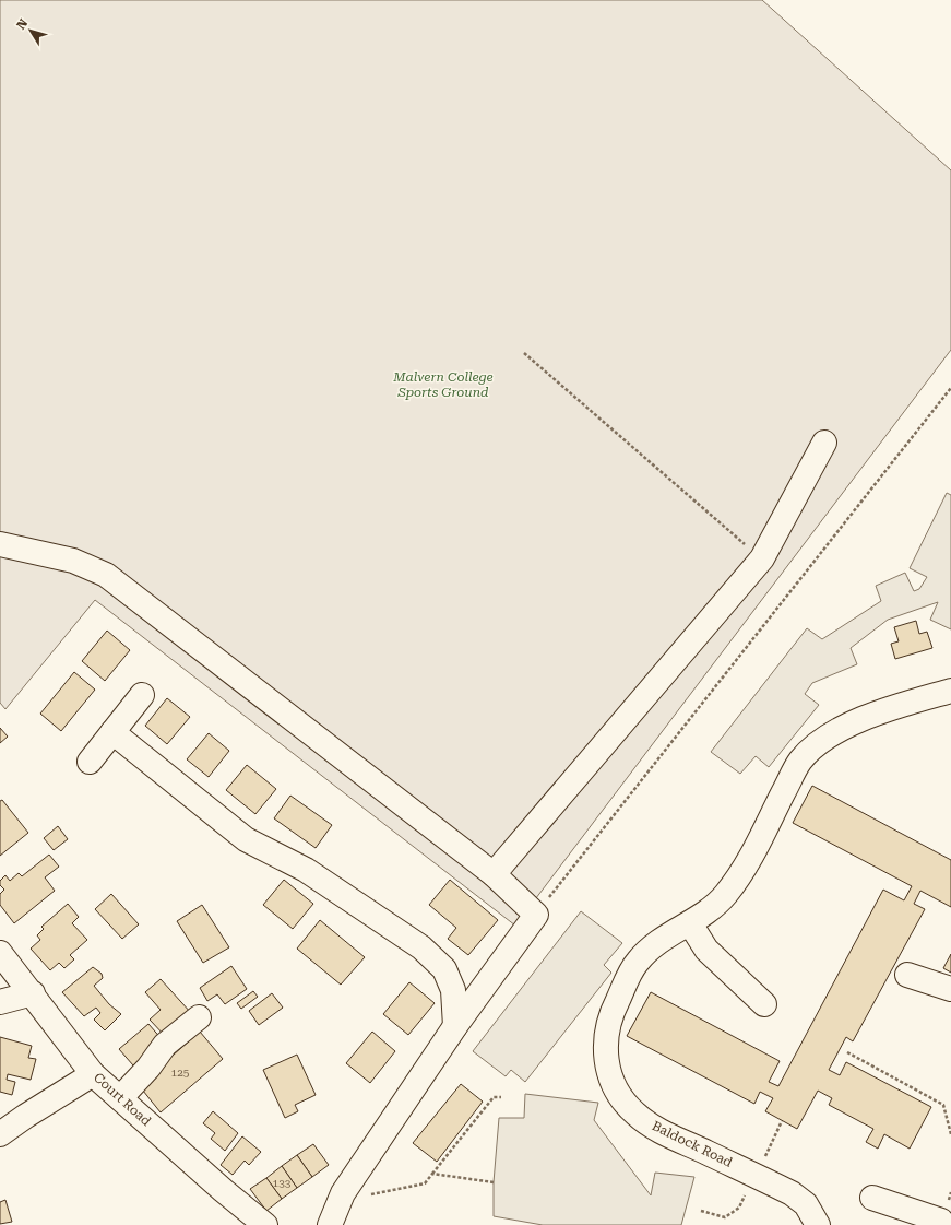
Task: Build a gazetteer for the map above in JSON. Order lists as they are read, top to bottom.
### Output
{
  "streets": {
    "street": ["Court Road", "Baldock Road"]
  },
  "parks": ["Malvern College Sports Ground"],
  "house_numbers": ["125", "133"],
  "north": "top left"
}
